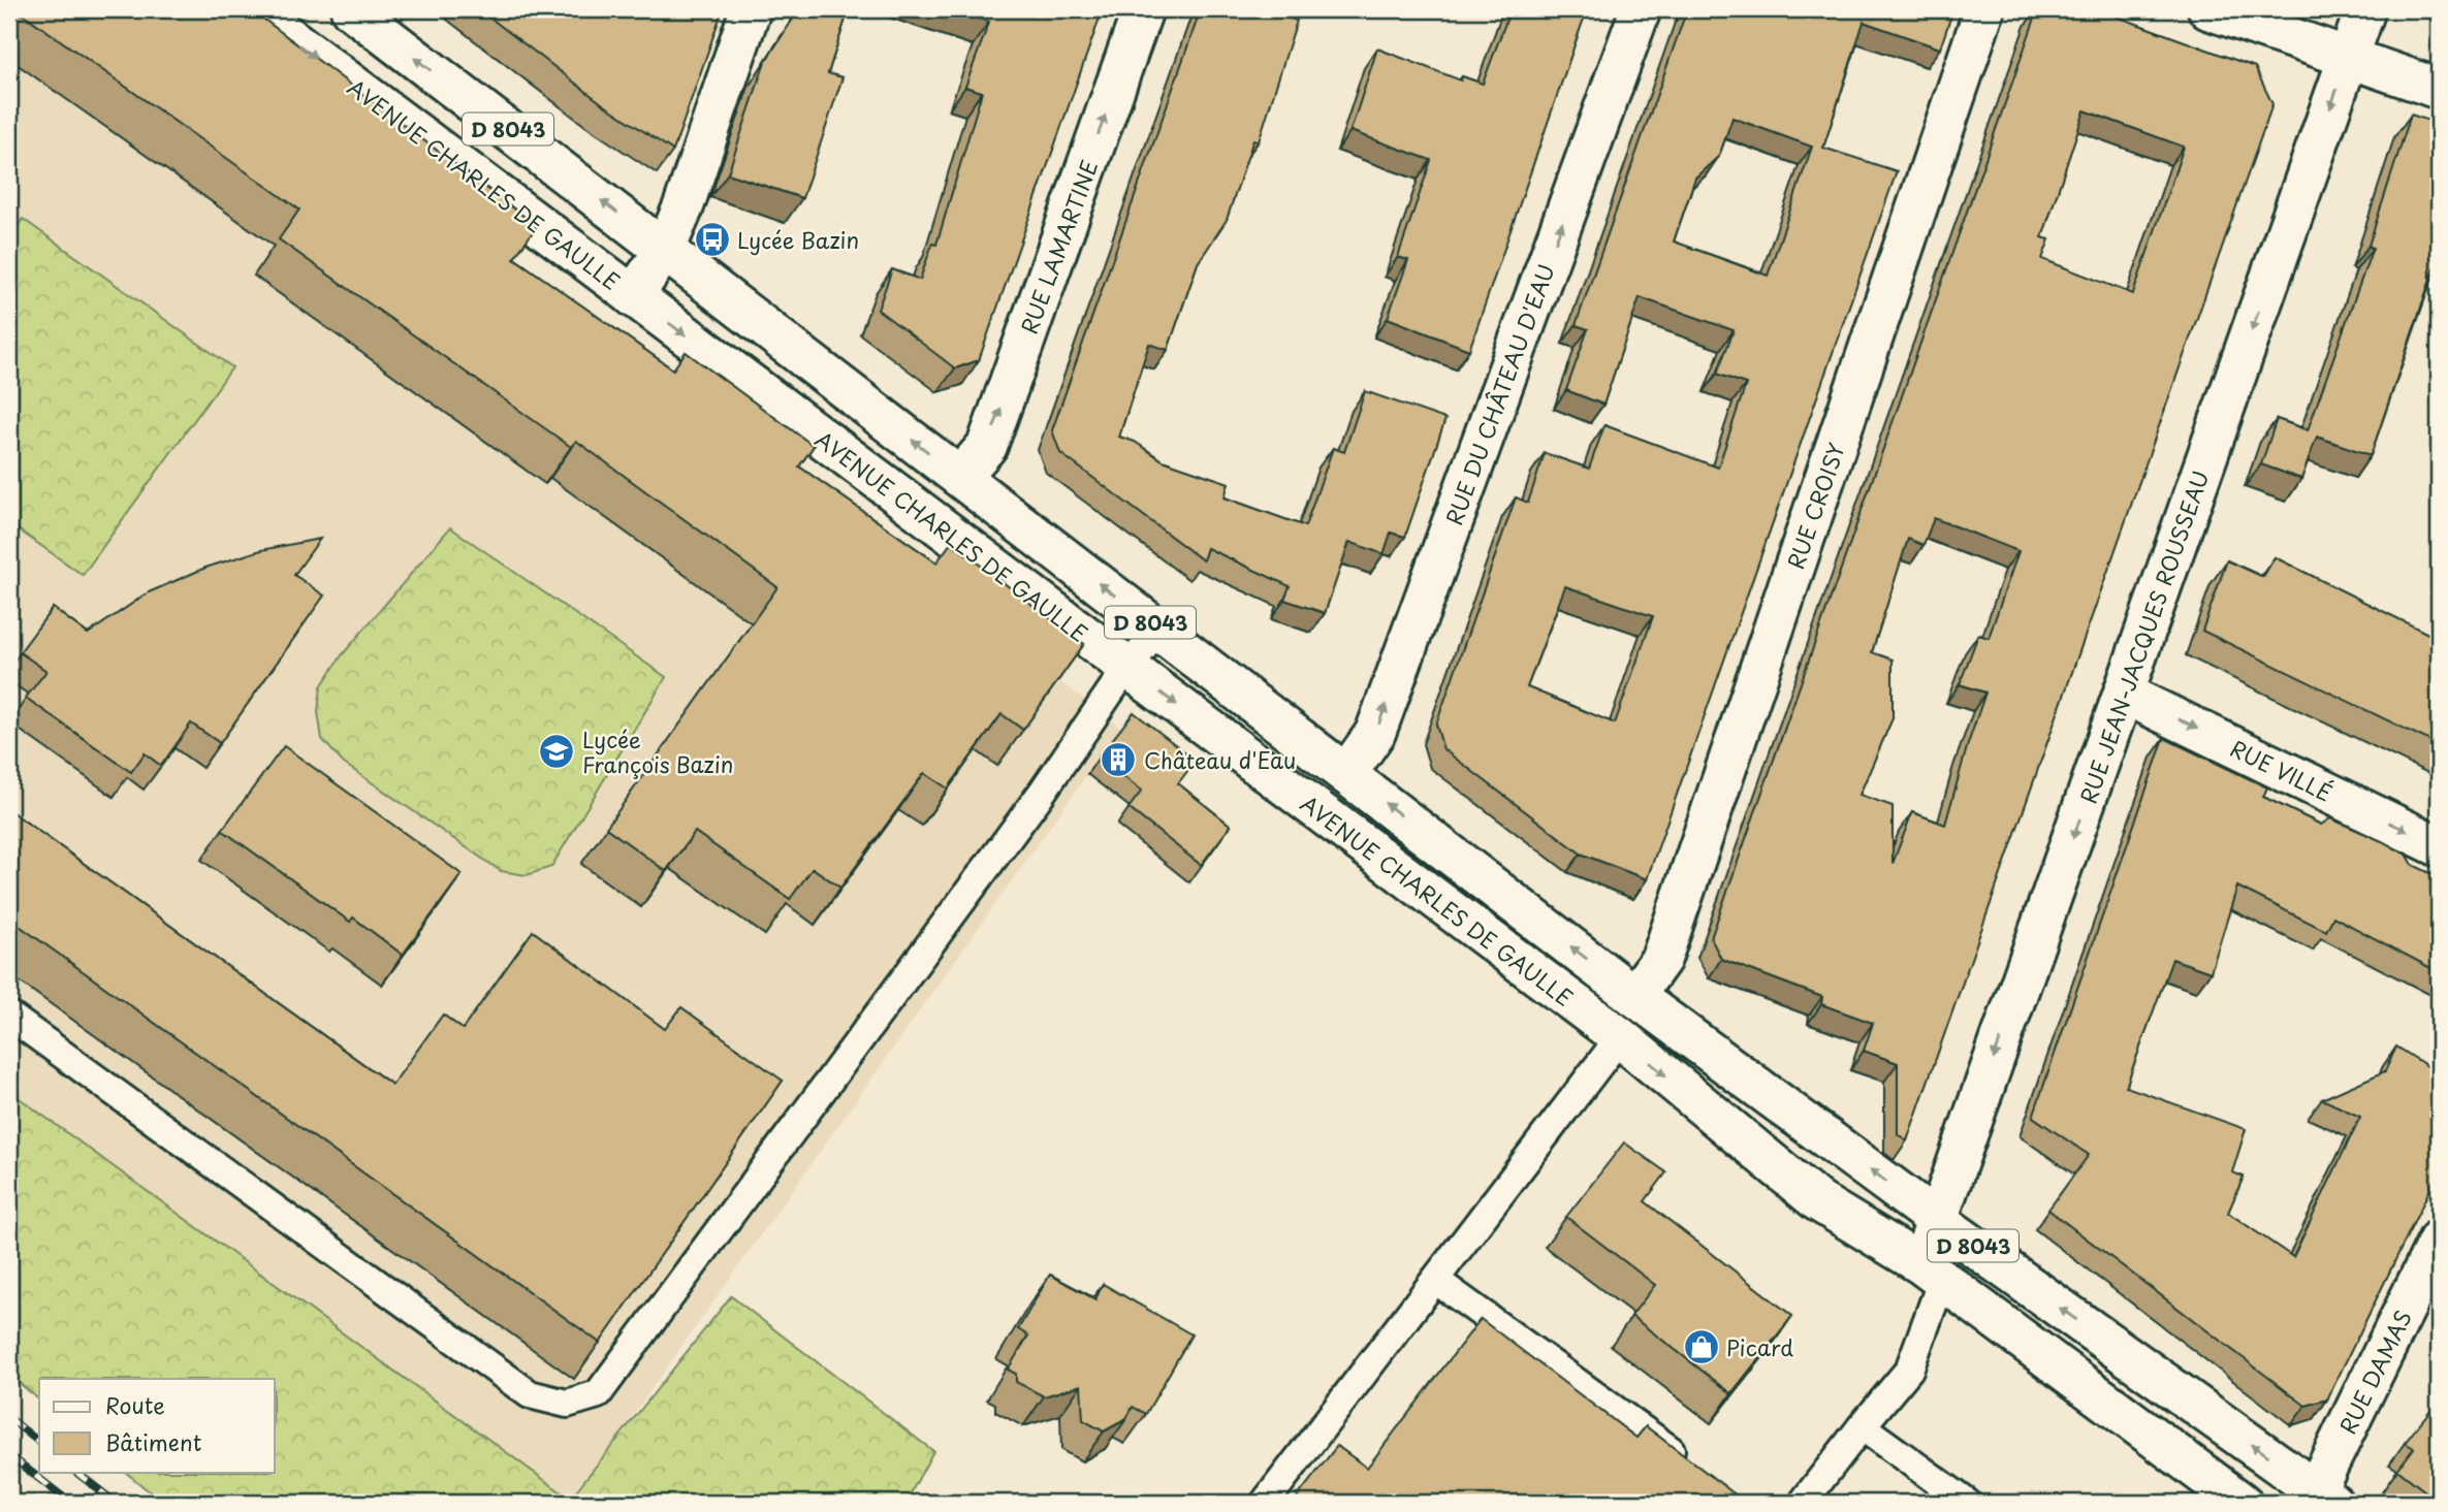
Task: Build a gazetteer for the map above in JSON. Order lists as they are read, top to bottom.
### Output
{
  "streets": {
    "main road": [
      "D 8043",
      "AVENUE CHARLES DE GAULLE",
      "RUE LAMARTINE",
      "RUE DU CHÂTEAU D'EAU",
      "RUE CROISY",
      "RUE JEAN-JACQUES ROUSSEAU",
      "RUE VILLÉ",
      "RUE DAMAS"
    ]
  },
  "crossings": [
    ["AVENUE CHARLES DE GAULLE", "RUE LAMARTINE"],
    ["AVENUE CHARLES DE GAULLE", "RUE DU CHÂTEAU D'EAU"],
    ["AVENUE CHARLES DE GAULLE", "RUE CROISY"],
    ["AVENUE CHARLES DE GAULLE", "RUE JEAN-JACQUES ROUSSEAU"],
    ["AVENUE CHARLES DE GAULLE", "RUE DAMAS"],
    ["RUE JEAN-JACQUES ROUSSEAU", "RUE VILLÉ"]
  ],
  "one_way": [
    "RUE LAMARTINE",
    "RUE DU CHÂTEAU D'EAU",
    "RUE JEAN-JACQUES ROUSSEAU",
    "RUE VILLÉ"
  ],
  "places": {
    "bus stop": ["Lycée Bazin"],
    "school or university": ["Lycée François Bazin"],
    "building": ["Château d'Eau"],
    "shop": ["Picard"]
  },
  "legend": ["Route", "Bâtiment"]
}
